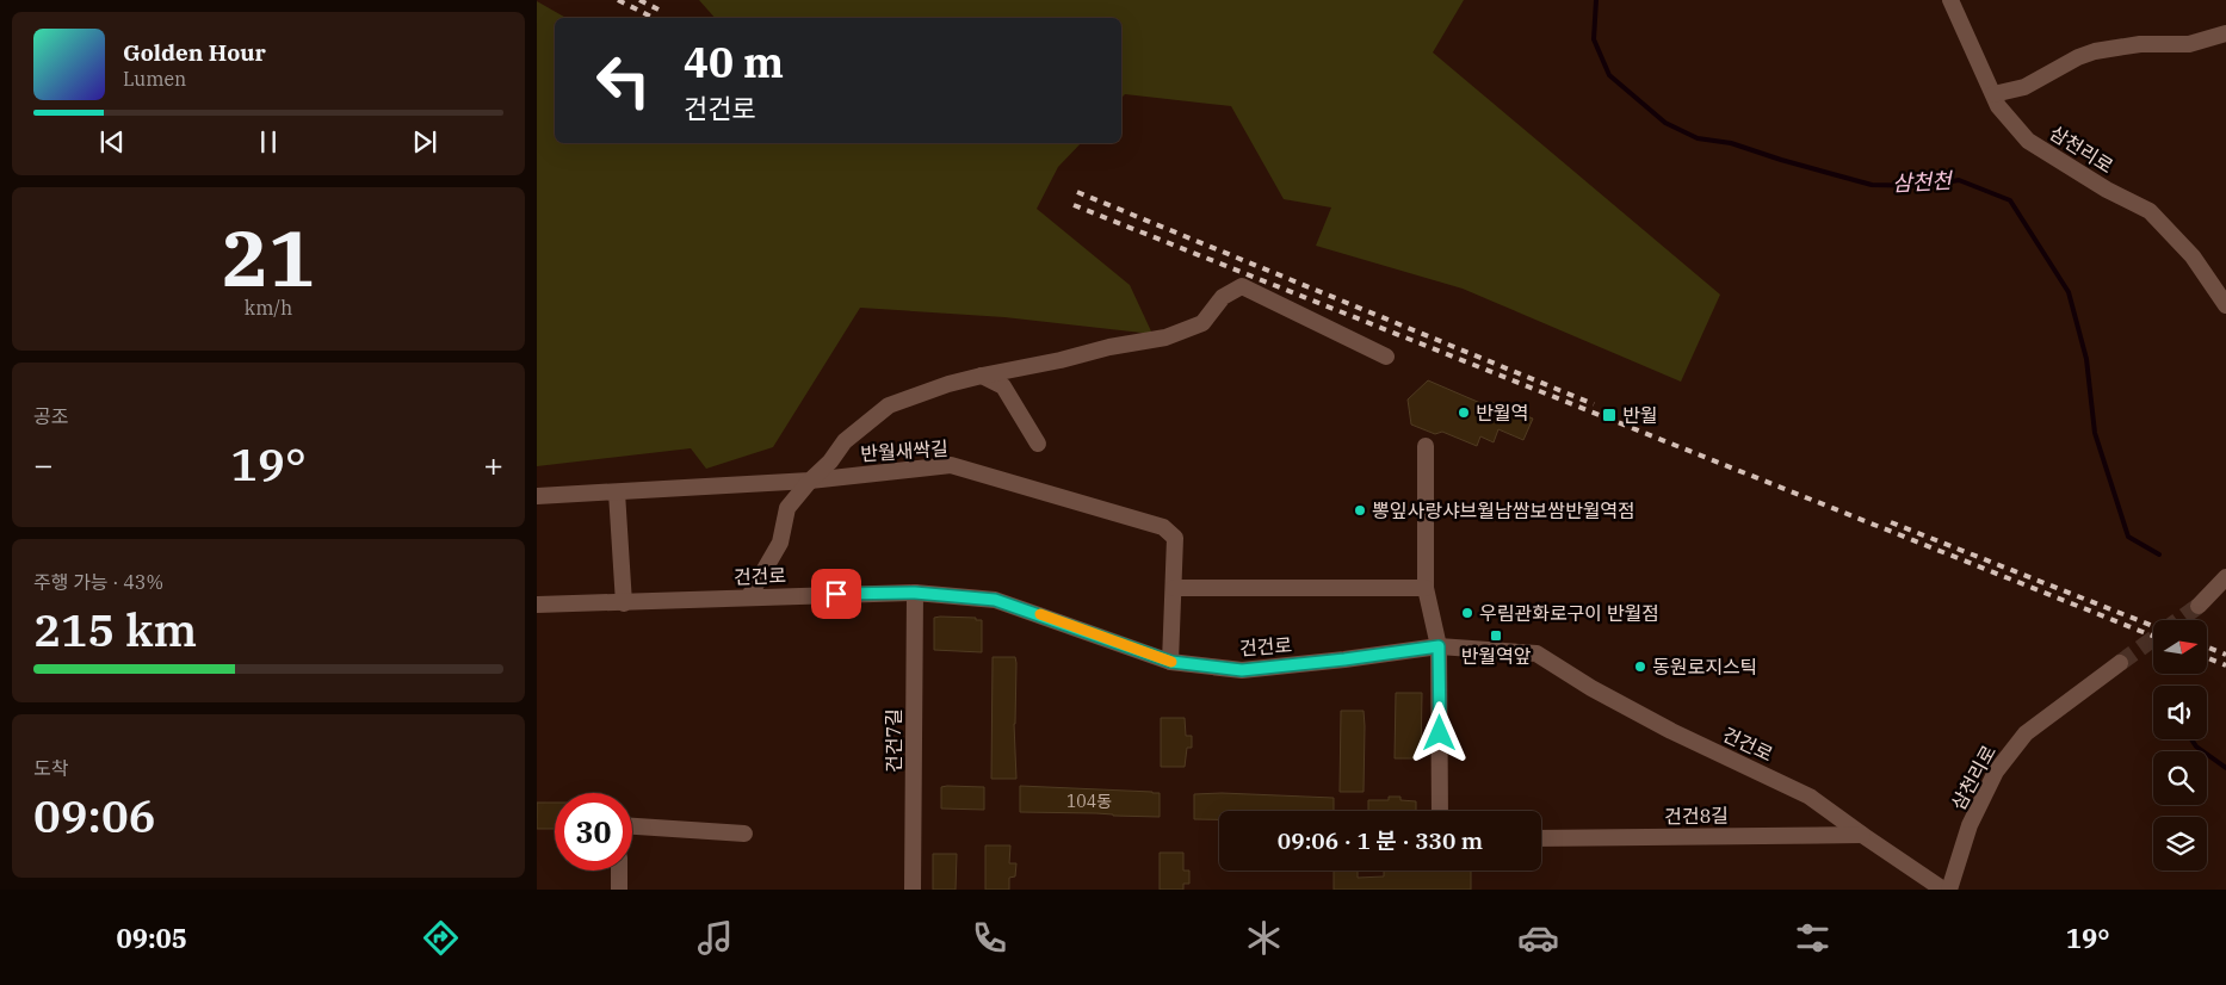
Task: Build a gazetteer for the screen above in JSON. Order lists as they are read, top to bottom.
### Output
{
  "streets": {
    "street": [
      "삼천리로",
      "반월새싹길",
      "건건로",
      "건건7길",
      "건건8길"
    ]
  },
  "crossings": [
    ["반월새싹길", "건건로"],
    ["건건로", "건건7길"],
    ["건건로", "건건8길"]
  ],
  "water": ["삼천천"],
  "places": {
    "other": [
      "반월역",
      "뽕잎사랑샤브월남쌈보쌈반월역점",
      "우림관화로구이 반월점",
      "동원로지스틱"
    ],
    "transit": ["반월", "반월역앞"]
  },
  "house_numbers": ["104동"],
  "north": "right",
  "page": {
    "turn": ["40 m", "건건로"],
    "song": ["Golden Hour", "Lumen"],
    "tile": [
      ["21", "km/h"],
      "공조",
      ["주행 가능 · 43%", "215 km"],
      ["도착", "09:06"]
    ],
    "heat": ["−", "19°", "+"],
    "limit": "30",
    "trip": "09:06 · 1 분 · 330 m",
    "tabs": ["09:05", "19°"]
  }
}
